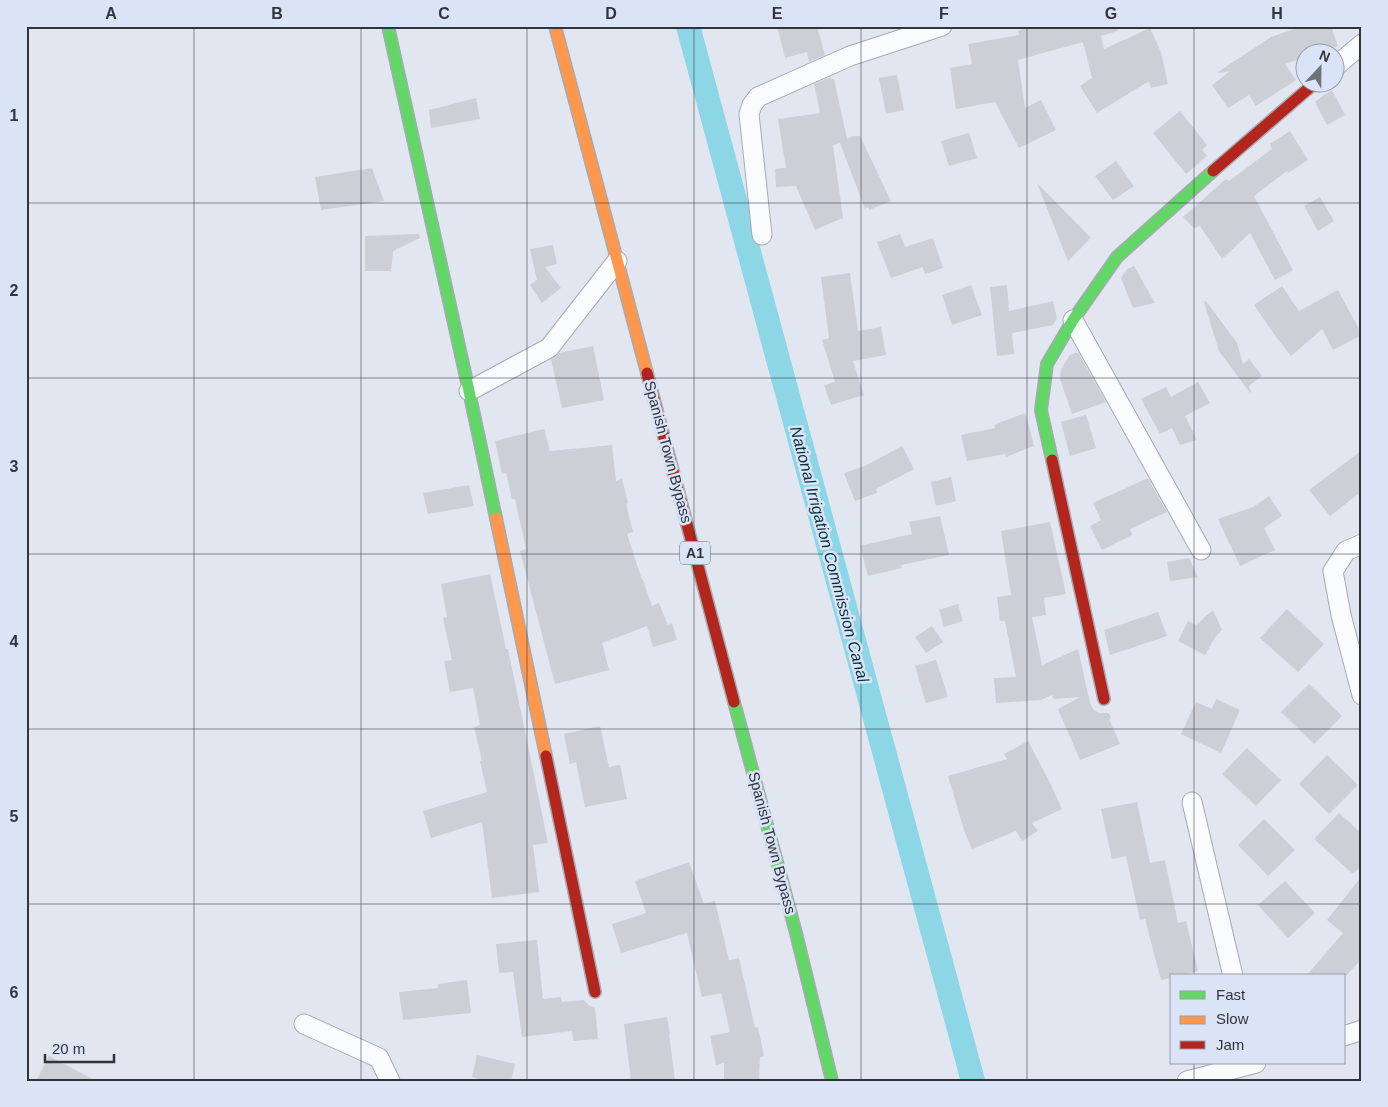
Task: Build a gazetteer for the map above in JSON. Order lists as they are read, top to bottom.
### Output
{
  "streets": {
    "street": ["Spanish Town Bypass", "A1"]
  },
  "water": ["National Irrigation Commission Canal"],
  "legend": ["Fast", "Slow", "Jam"],
  "scale_bar": "20 m",
  "north": "top",
  "grid": {
    "columns": [
      "A",
      "B",
      "C",
      "D",
      "E",
      "F",
      "G",
      "H"
    ],
    "rows": [
      "1",
      "2",
      "3",
      "4",
      "5",
      "6"
    ]
  }
}
